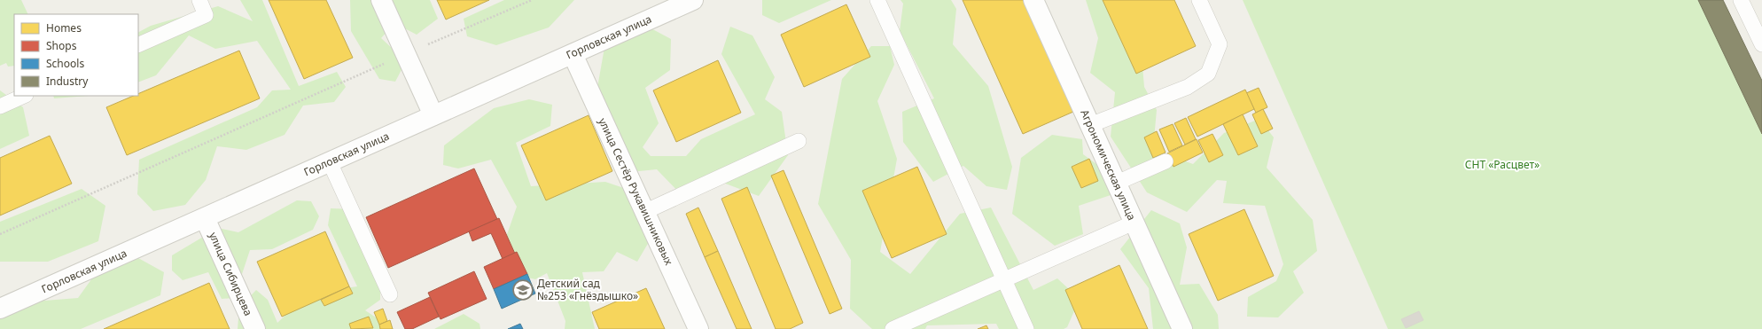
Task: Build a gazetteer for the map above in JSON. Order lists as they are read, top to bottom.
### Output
{
  "streets": {
    "street": [
      "Горловская улица",
      "Агрономическая улица",
      "улица Сестёр Рукавишниковых",
      "улица Сибирцева"
    ]
  },
  "crossings": [
    ["Горловская улица", "улица Сестёр Рукавишниковых"],
    ["Горловская улица", "улица Сибирцева"]
  ],
  "parks": ["СНТ «Расцвет»"],
  "places": {
    "school or university": ["Детский сад №253 «Гнёздышко»"]
  },
  "legend": [
    "Homes",
    "Shops",
    "Schools",
    "Industry"
  ]
}
